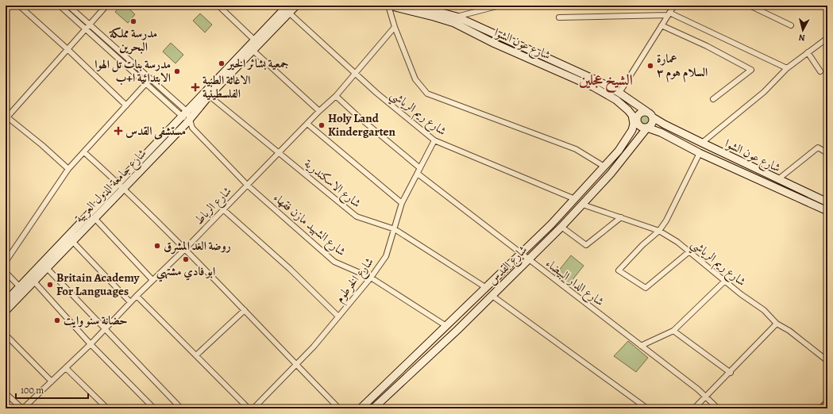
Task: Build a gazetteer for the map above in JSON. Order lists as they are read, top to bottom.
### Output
{
  "streets": {
    "main road": ["شارع عون الشوا", "شارع جامعة الدول العربية", "شارع القدس"],
    "street": [
      "شارع ريم الرياشي",
      "شارع الاسكندرية",
      "شارع الرباط",
      "شارع الشهيد مازن فقهاء",
      "شارع الخرطوم",
      "شارع الدار البيضاء"
    ]
  },
  "crossings": [
    ["شارع عون الشوا", "شارع القدس"],
    ["شارع ريم الرياشي", "شارع جامعة الدول العربية"],
    ["شارع ريم الرياشي", "شارع الرباط"],
    ["شارع ريم الرياشي", "شارع القدس"],
    ["شارع ريم الرياشي", "شارع الخرطوم"],
    ["شارع الاسكندرية", "شارع الرباط"],
    ["شارع الاسكندرية", "شارع القدس"],
    ["شارع الاسكندرية", "شارع الخرطوم"],
    ["شارع جامعة الدول العربية", "شارع الشهيد مازن فقهاء"],
    ["شارع الرباط", "شارع الشهيد مازن فقهاء"],
    ["شارع الشهيد مازن فقهاء", "شارع القدس"],
    ["شارع الشهيد مازن فقهاء", "شارع الخرطوم"],
    ["شارع القدس", "شارع الدار البيضاء"],
    ["شارع الخرطوم", "شارع الدار البيضاء"]
  ],
  "districts": ["الشيخ عجلين"],
  "places": {
    "other": [
      "مدرسة مملكة البحرين",
      "جمعية بشائر الخير",
      "عمارة السلام هوم ٣",
      "مدرسة بنات تل الهوا الابتدائية ا+ب",
      "Holy Land Kindergarten",
      "روضة الغد المشرق",
      "ابو فادي مشتهي",
      "Britain Academy For Languages",
      "حضانة سنو وايت"
    ],
    "health": ["الاغاثة الطبية الفلسطينية", "مستشفى القدس"]
  },
  "scale_bar": "100 m",
  "north": "bottom"
}
